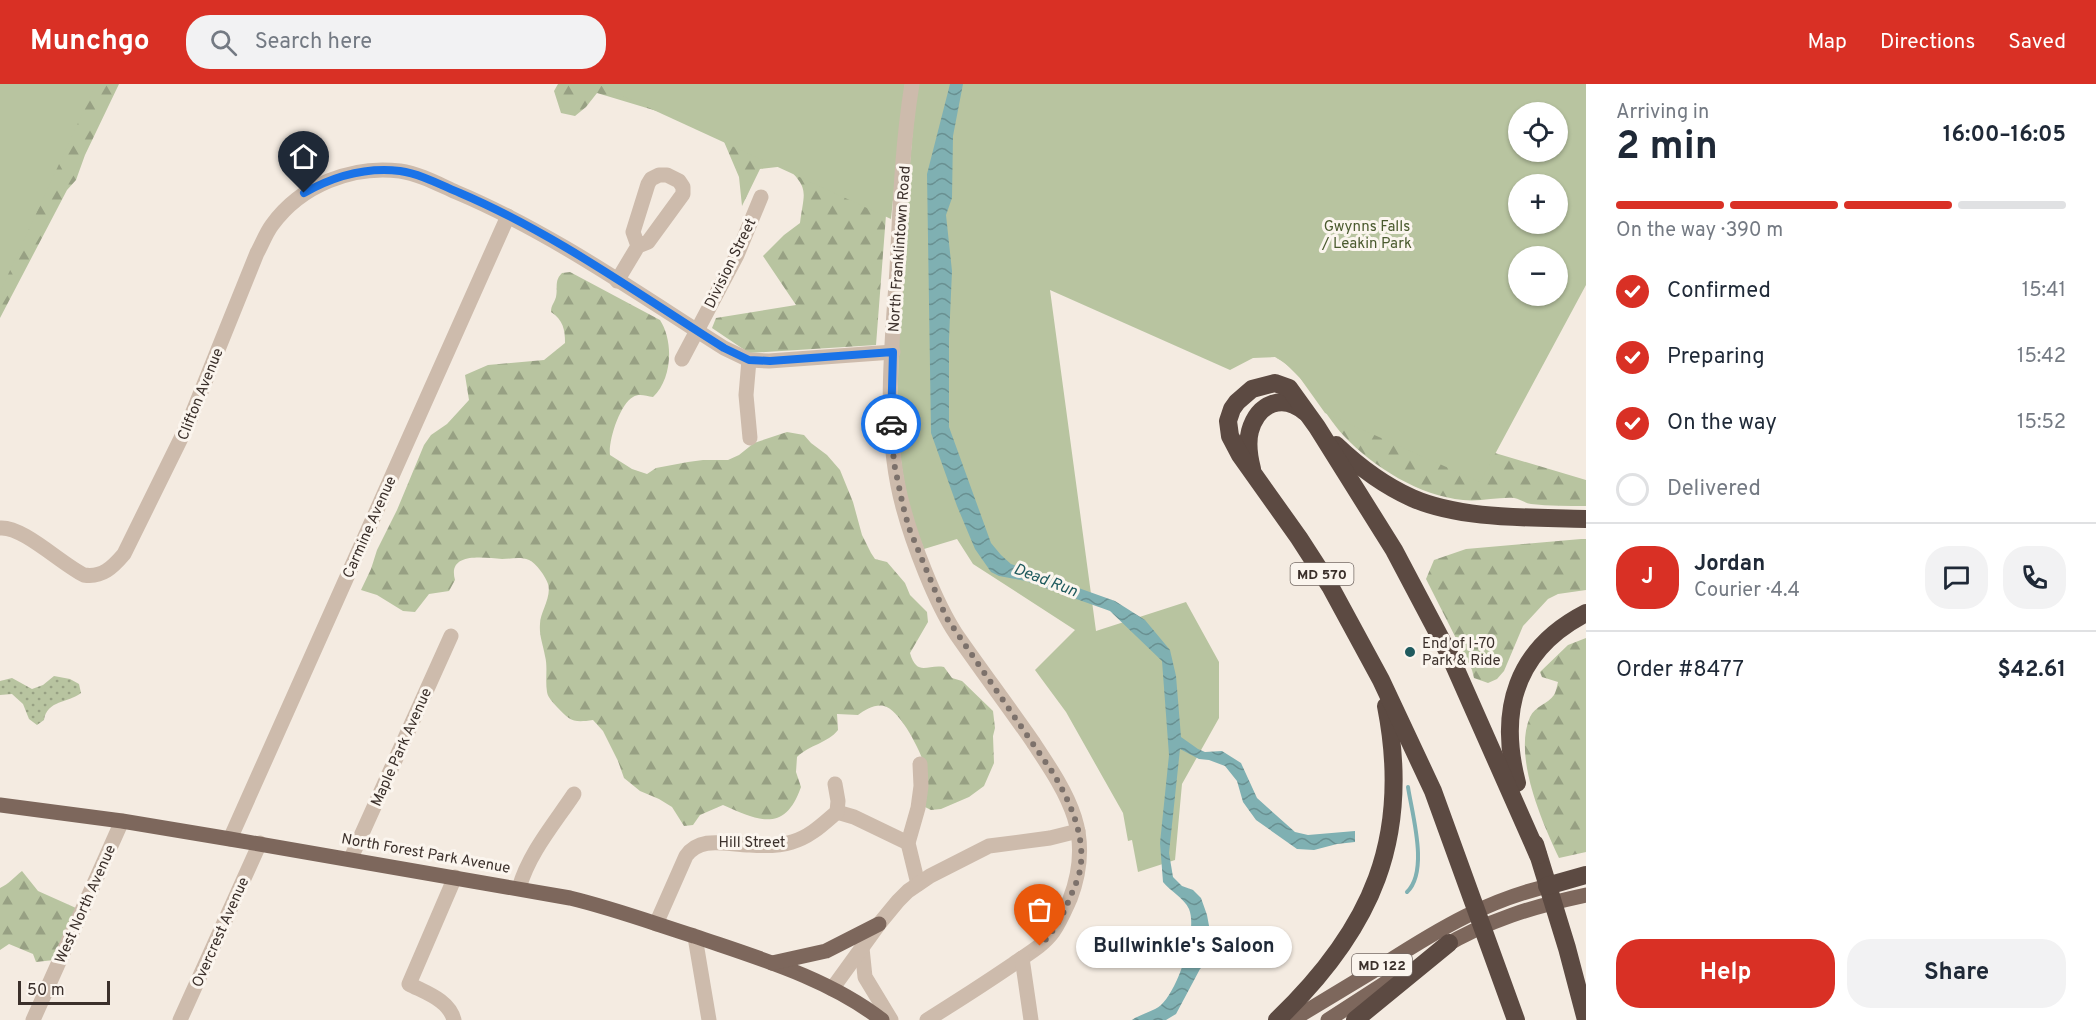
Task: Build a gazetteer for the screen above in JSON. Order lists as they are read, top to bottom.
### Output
{
  "streets": {
    "highway": ["MD 570"],
    "main road": ["North Forest Park Avenue", "MD 122"],
    "street": [
      "North Franklintown Road",
      "Division Street",
      "Clifton Avenue",
      "Carmine Avenue",
      "Maple Park Avenue",
      "Hill Street",
      "West North Avenue",
      "Overcrest Avenue"
    ]
  },
  "crossings": [
    ["Division Street", "Clifton Avenue"],
    ["Clifton Avenue", "Carmine Avenue"],
    ["Carmine Avenue", "North Forest Park Avenue"],
    ["Maple Park Avenue", "North Forest Park Avenue"],
    ["Hill Street", "North Forest Park Avenue"],
    ["North Forest Park Avenue", "West North Avenue"],
    ["North Forest Park Avenue", "Overcrest Avenue"]
  ],
  "water": ["Dead Run"],
  "parks": ["Gwynns Falls / Leakin Park"],
  "places": ["End of I-70 Park & Ride", "Bullwinkle's Saloon"],
  "scale_bar": "50 m",
  "page": {
    "header": "Munchgo",
    "search": "Search here",
    "nav": ["Map", "Directions", "Saved"],
    "heading": ["2 min", "Arriving in", "16:00–16:05"],
    "panel": [
      "Jordan",
      "Courier · 4.4",
      "Order #8477",
      "$42.61"
    ],
    "map_buttons": ["+", "−"],
    "bar": "On the way · 390 m",
    "list": [
      ["Confirmed", "15:41"],
      ["Preparing", "15:42"],
      ["On the way", "15:52"],
      "Delivered"
    ],
    "round": "J",
    "bubble": "Bullwinkle's Saloon",
    "buttons": ["Help", "Share"],
    "scale": "50 m"
  }
}
